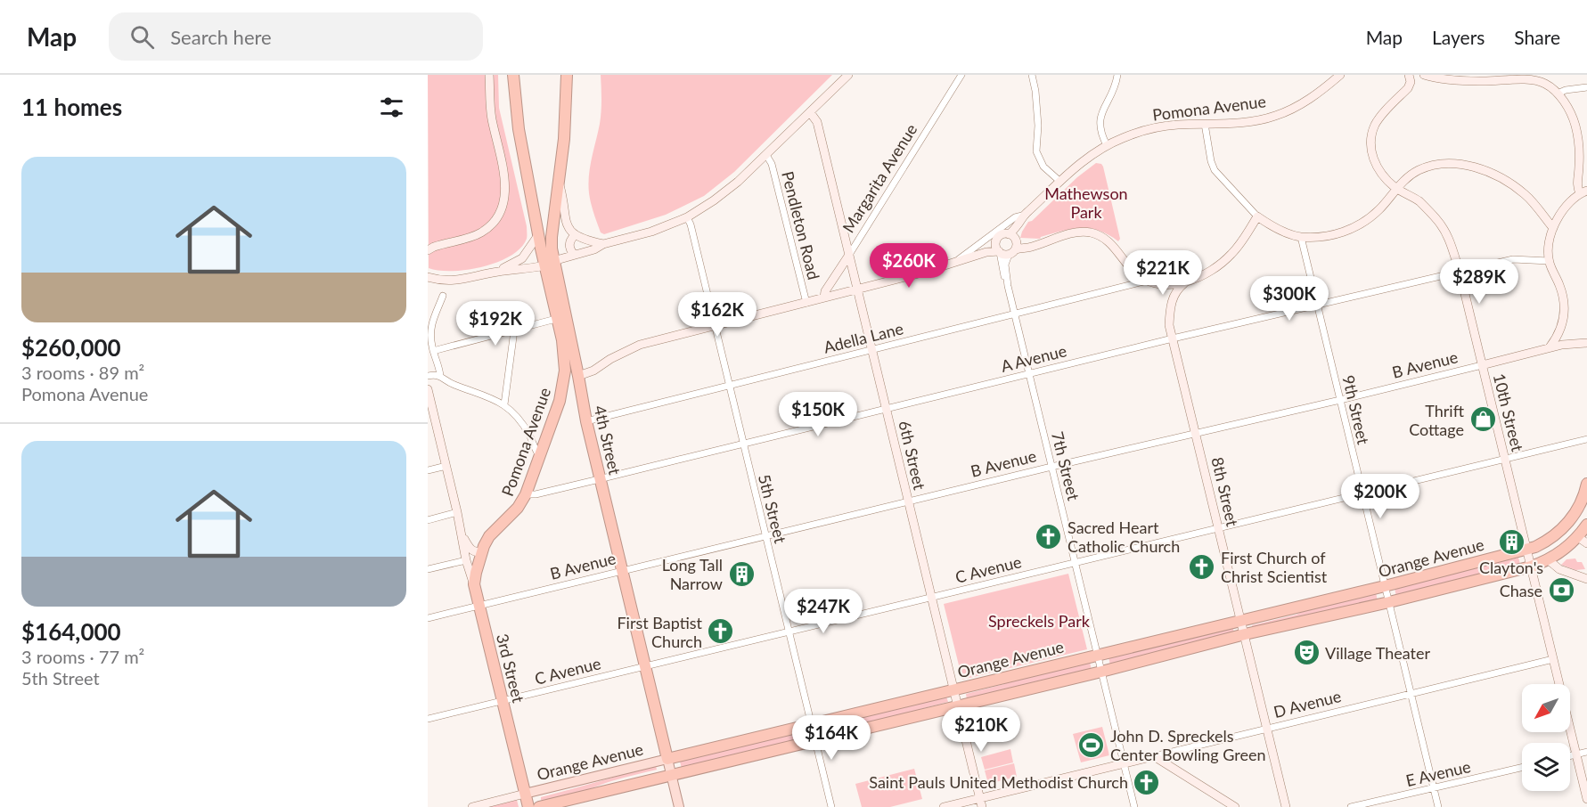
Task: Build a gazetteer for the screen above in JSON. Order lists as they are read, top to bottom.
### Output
{
  "streets": {
    "highway": [
      "Pomona Avenue",
      "4th Street",
      "Orange Avenue",
      "3rd Street"
    ],
    "street": [
      "Margarita Avenue",
      "Pendleton Road",
      "Adella Lane",
      "A Avenue",
      "B Avenue",
      "9th Street",
      "10th Street",
      "6th Street",
      "7th Street",
      "8th Street",
      "5th Street",
      "C Avenue",
      "D Avenue",
      "E Avenue"
    ]
  },
  "crossings": [
    ["Pomona Avenue", "Margarita Avenue"],
    ["Pomona Avenue", "Pendleton Road"],
    ["Pomona Avenue", "A Avenue"],
    ["Pomona Avenue", "4th Street"],
    ["Pomona Avenue", "6th Street"],
    ["Pomona Avenue", "7th Street"],
    ["Pomona Avenue", "5th Street"],
    ["Pomona Avenue", "3rd Street"],
    ["Margarita Avenue", "6th Street"],
    ["Adella Lane", "4th Street"],
    ["Adella Lane", "6th Street"],
    ["Adella Lane", "7th Street"],
    ["Adella Lane", "5th Street"],
    ["A Avenue", "9th Street"],
    ["A Avenue", "10th Street"],
    ["A Avenue", "4th Street"],
    ["A Avenue", "6th Street"],
    ["A Avenue", "7th Street"],
    ["A Avenue", "8th Street"],
    ["A Avenue", "5th Street"],
    ["B Avenue", "9th Street"],
    ["B Avenue", "10th Street"],
    ["B Avenue", "4th Street"],
    ["B Avenue", "6th Street"],
    ["B Avenue", "7th Street"],
    ["B Avenue", "8th Street"],
    ["B Avenue", "5th Street"],
    ["B Avenue", "3rd Street"],
    ["9th Street", "Orange Avenue"],
    ["9th Street", "C Avenue"],
    ["9th Street", "D Avenue"],
    ["9th Street", "E Avenue"],
    ["10th Street", "Orange Avenue"],
    ["10th Street", "C Avenue"],
    ["10th Street", "D Avenue"],
    ["4th Street", "Orange Avenue"],
    ["4th Street", "C Avenue"],
    ["6th Street", "Orange Avenue"],
    ["6th Street", "C Avenue"],
    ["6th Street", "D Avenue"],
    ["7th Street", "Orange Avenue"],
    ["7th Street", "C Avenue"],
    ["7th Street", "D Avenue"],
    ["8th Street", "Orange Avenue"],
    ["8th Street", "C Avenue"],
    ["8th Street", "D Avenue"],
    ["5th Street", "Orange Avenue"],
    ["5th Street", "C Avenue"],
    ["Orange Avenue", "3rd Street"],
    ["C Avenue", "3rd Street"]
  ],
  "parks": ["Mathewson Park", "Spreckels Park"],
  "places": {
    "shop": ["Thrift Cottage"],
    "church": [
      "Sacred Heart Catholic Church",
      "First Church of Christ Scientist",
      "First Baptist Church",
      "Saint Pauls United Methodist Church"
    ],
    "building": ["Clayton's", "Long Tall Narrow"],
    "bank": ["Chase"],
    "theatre": ["Village Theater"],
    "sports": ["John D. Spreckels Center Bowling Green"]
  },
  "north": "bottom left",
  "page": {
    "header": "Map",
    "search": "Search here",
    "nav": ["Map", "Layers", "Share"],
    "heading": "11 homes",
    "list": [
      {
        "name": "$260,000",
        "note": "3 rooms · 89 m² · Pomona Avenue"
      },
      {
        "name": "$164,000",
        "note": "3 rooms · 77 m² · 5th Street"
      }
    ],
    "price": [
      "$260K",
      "$221K",
      "$289K",
      "$300K",
      "$162K",
      "$192K",
      "$150K",
      "$200K",
      "$247K",
      "$210K",
      "$164K"
    ]
  }
}
